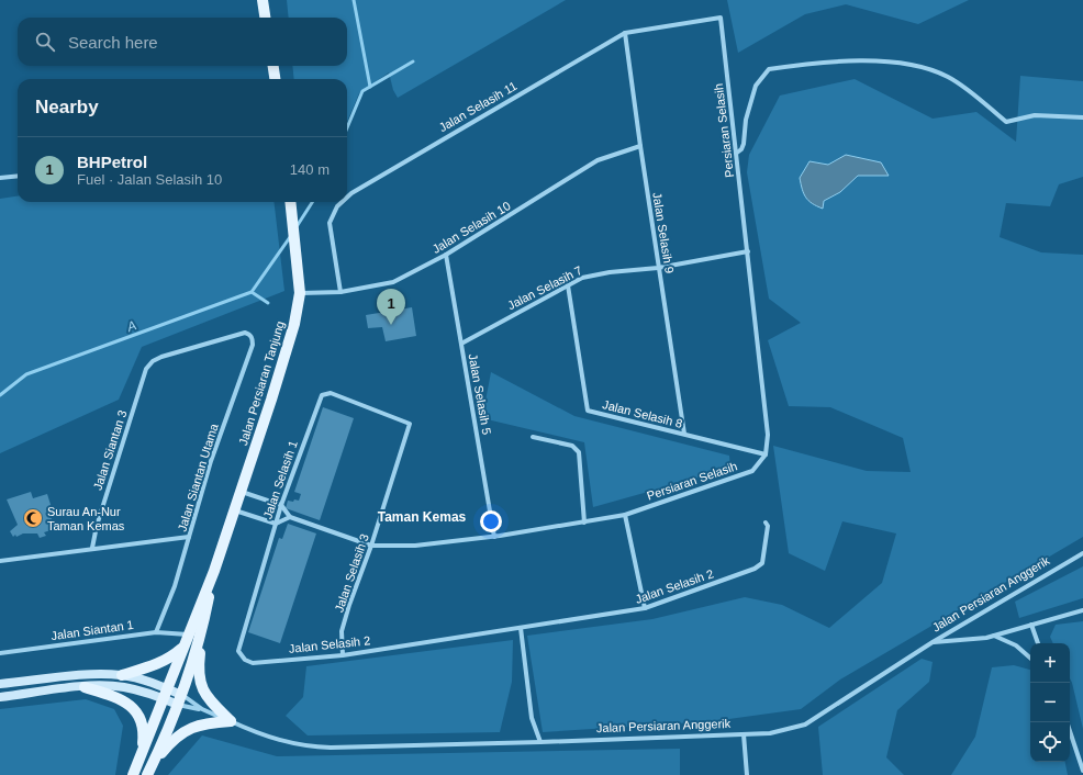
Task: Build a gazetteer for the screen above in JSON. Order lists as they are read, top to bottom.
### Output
{
  "streets": {
    "main road": ["Jalan Persiaran Tanjung"],
    "street": [
      "Jalan Selasih 11",
      "Persiaran Selasih",
      "Jalan Selasih 10",
      "Jalan Selasih 9",
      "Jalan Selasih 7",
      "Jalan Selasih 5",
      "Jalan Selasih 8",
      "Jalan Siantan 3",
      "Jalan Siantan Utama",
      "Jalan Selasih 1",
      "Jalan Selasih 3",
      "Jalan Selasih 2",
      "Jalan Persiaran Anggerik",
      "Jalan Siantan 1"
    ]
  },
  "crossings": [
    ["Jalan Selasih 11", "Persiaran Selasih"],
    ["Jalan Selasih 11", "Jalan Selasih 10"],
    ["Jalan Selasih 11", "Jalan Selasih 9"],
    ["Persiaran Selasih", "Jalan Selasih 7"],
    ["Persiaran Selasih", "Jalan Selasih 5"],
    ["Persiaran Selasih", "Jalan Selasih 8"],
    ["Persiaran Selasih", "Jalan Selasih 3"],
    ["Jalan Selasih 10", "Jalan Selasih 9"],
    ["Jalan Selasih 10", "Jalan Persiaran Tanjung"],
    ["Jalan Selasih 10", "Jalan Selasih 5"],
    ["Jalan Selasih 9", "Jalan Selasih 7"],
    ["Jalan Selasih 9", "Jalan Selasih 8"],
    ["Jalan Selasih 7", "Jalan Selasih 5"],
    ["Jalan Selasih 7", "Jalan Selasih 8"],
    ["Jalan Persiaran Tanjung", "Jalan Persiaran Anggerik"],
    ["Jalan Persiaran Tanjung", "Jalan Siantan 1"],
    ["Jalan Siantan 3", "Jalan Siantan Utama"],
    ["Jalan Siantan Utama", "Jalan Siantan 1"],
    ["Jalan Selasih 1", "Jalan Selasih 3"],
    ["Jalan Selasih 1", "Jalan Selasih 2"],
    ["Jalan Selasih 3", "Jalan Selasih 2"]
  ],
  "districts": ["Taman Kemas"],
  "water": ["A"],
  "places": {
    "mosque": ["Surau An-Nur Taman Kemas"]
  },
  "page": {
    "search": "Search here",
    "heading": "Nearby",
    "list": [
      {
        "mark": "1",
        "name": "BHPetrol",
        "note": "Fuel · Jalan Selasih 10",
        "value": "140 m"
      }
    ],
    "pins": "1",
    "map_buttons": ["+", "−"]
  }
}
